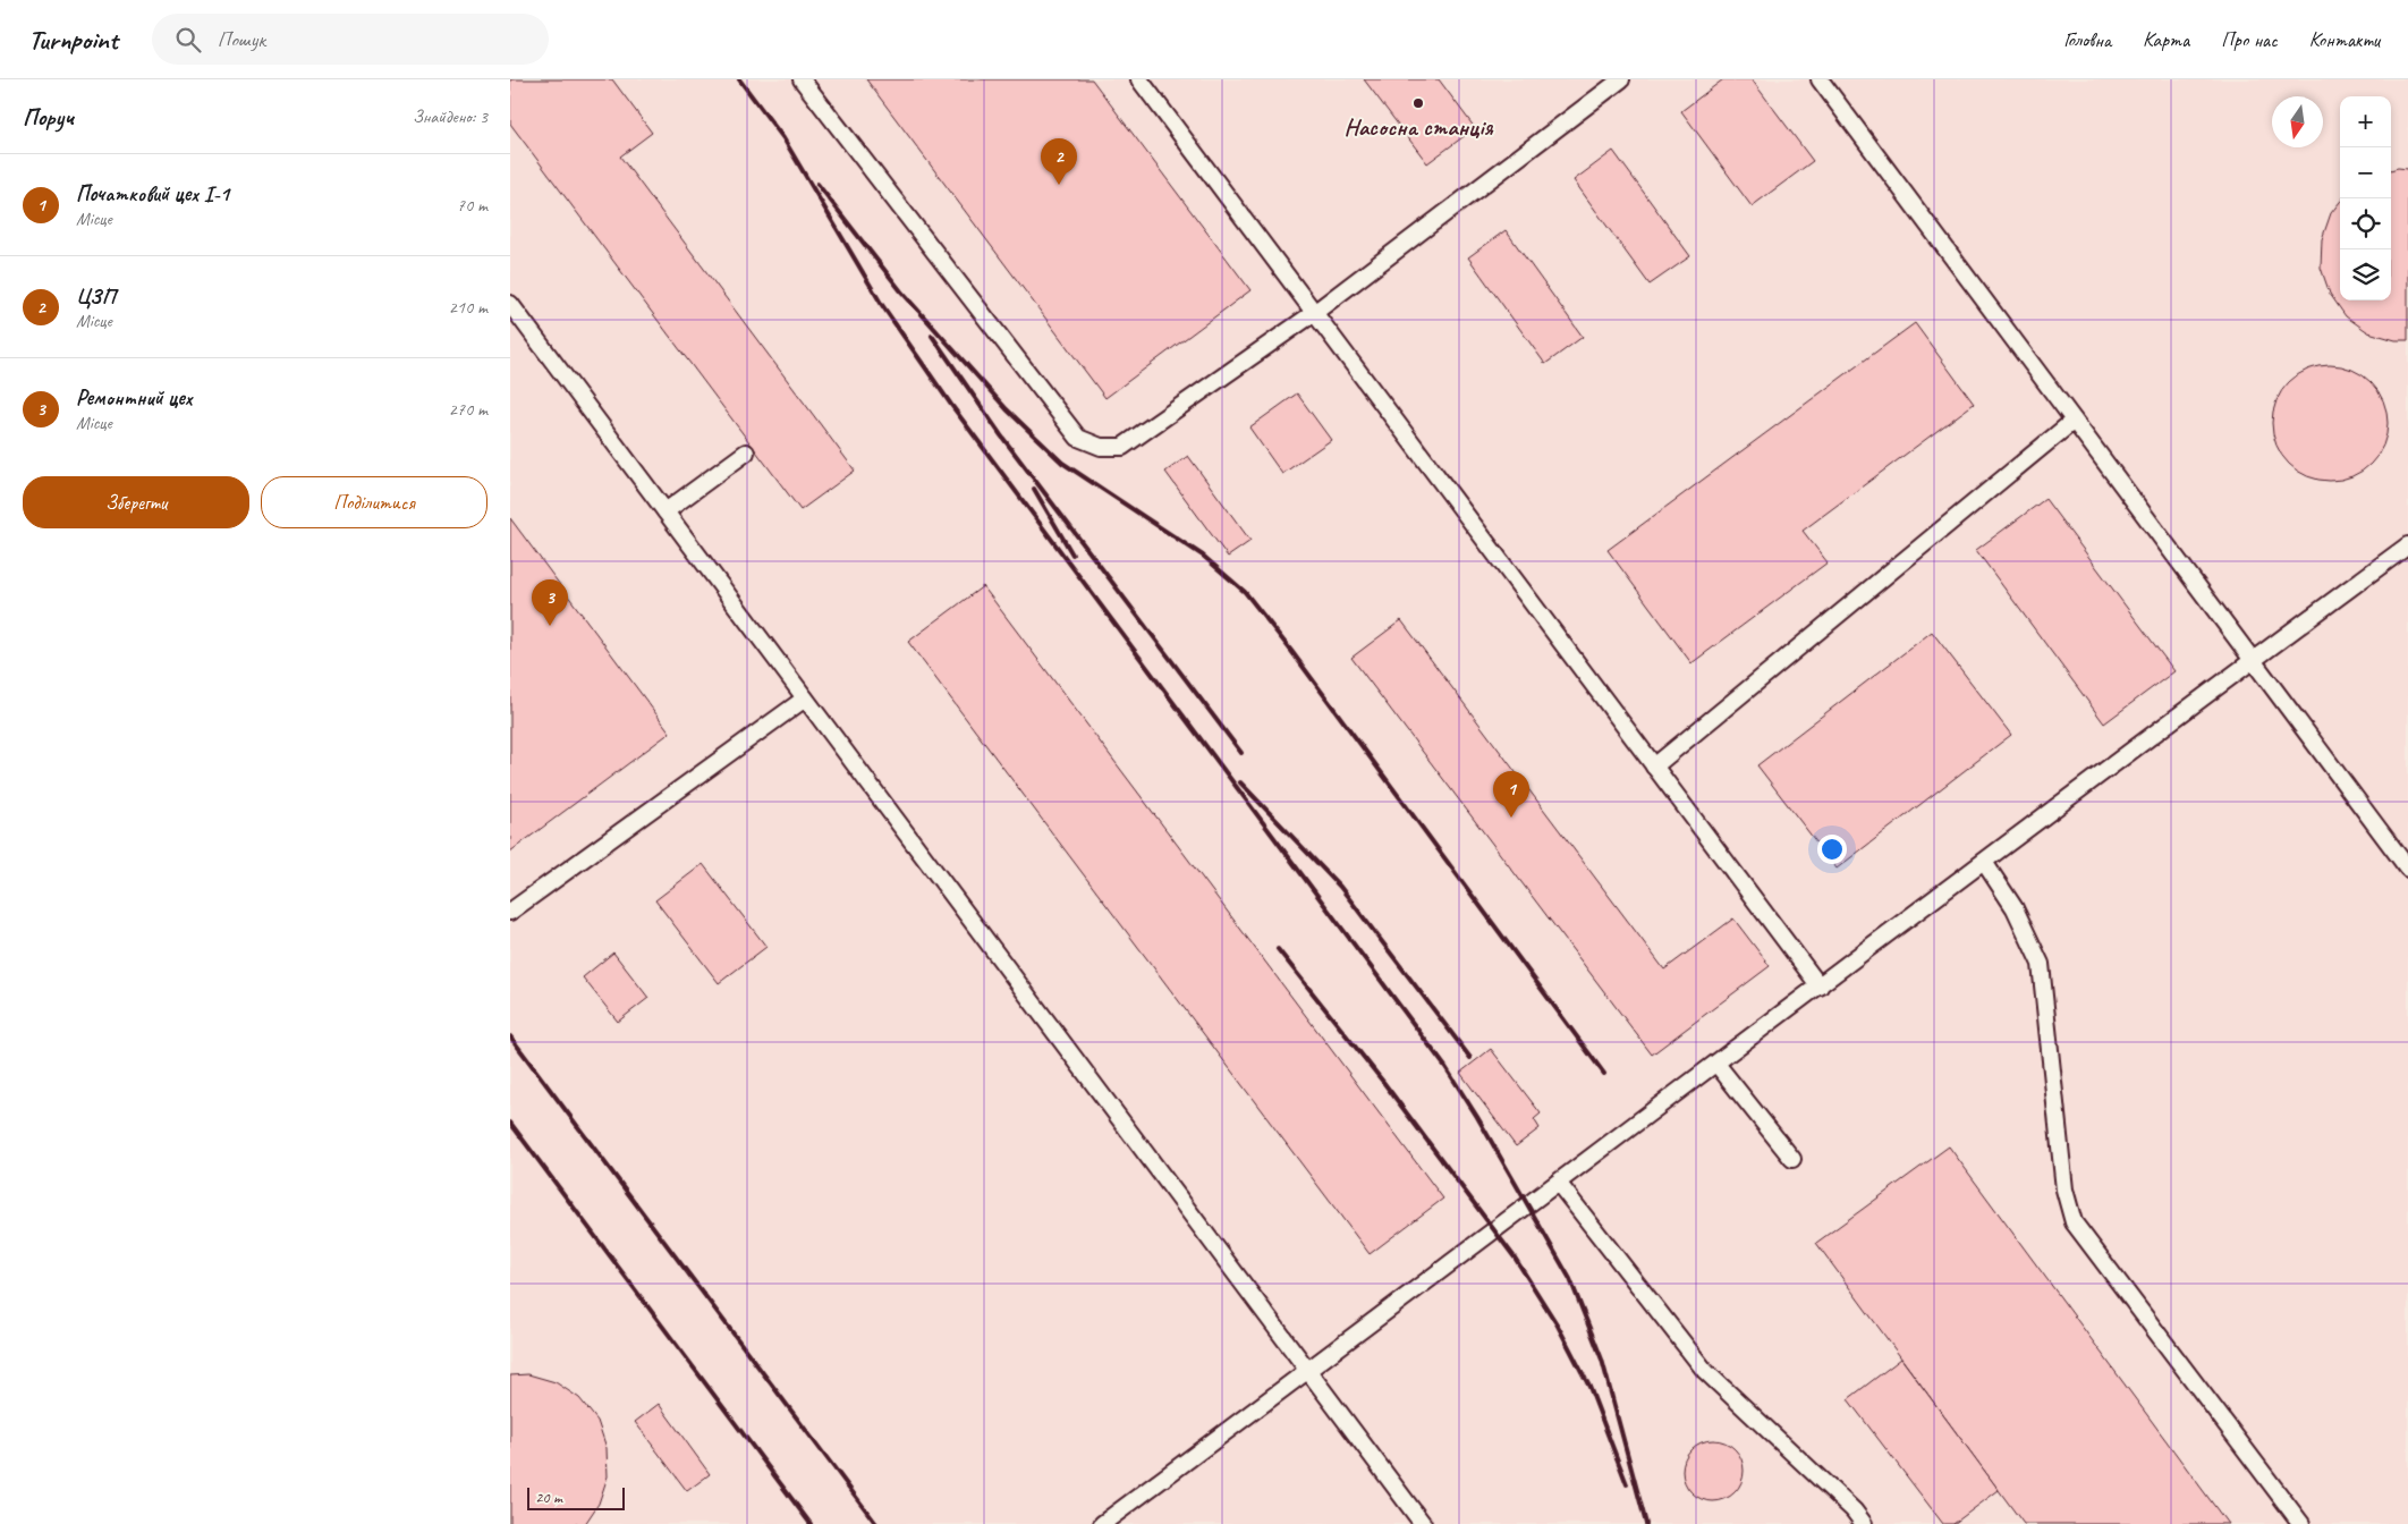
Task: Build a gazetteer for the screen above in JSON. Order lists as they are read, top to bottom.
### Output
{
  "places": ["Насосна станція"],
  "scale_bar": "20 m",
  "north": "bottom",
  "page": {
    "header": "Turnpoint",
    "search": "Пошук",
    "nav": [
      "Головна",
      "Карта",
      "Про нас",
      "Контакти"
    ],
    "heading": ["Поруч", "Знайдено: 3"],
    "map_buttons": ["+", "−"],
    "pins": ["2", "3", "1"],
    "list": [
      {
        "mark": "1",
        "name": "Початковий цех І-1",
        "note": "Місце",
        "value": "70 m"
      },
      {
        "mark": "2",
        "name": "ЦЗП",
        "note": "Місце",
        "value": "210 m"
      },
      {
        "mark": "3",
        "name": "Ремонтний цех",
        "note": "Місце",
        "value": "270 m"
      }
    ],
    "buttons": ["Зберегти", "Поділитися"],
    "scale": "20 m"
  }
}
